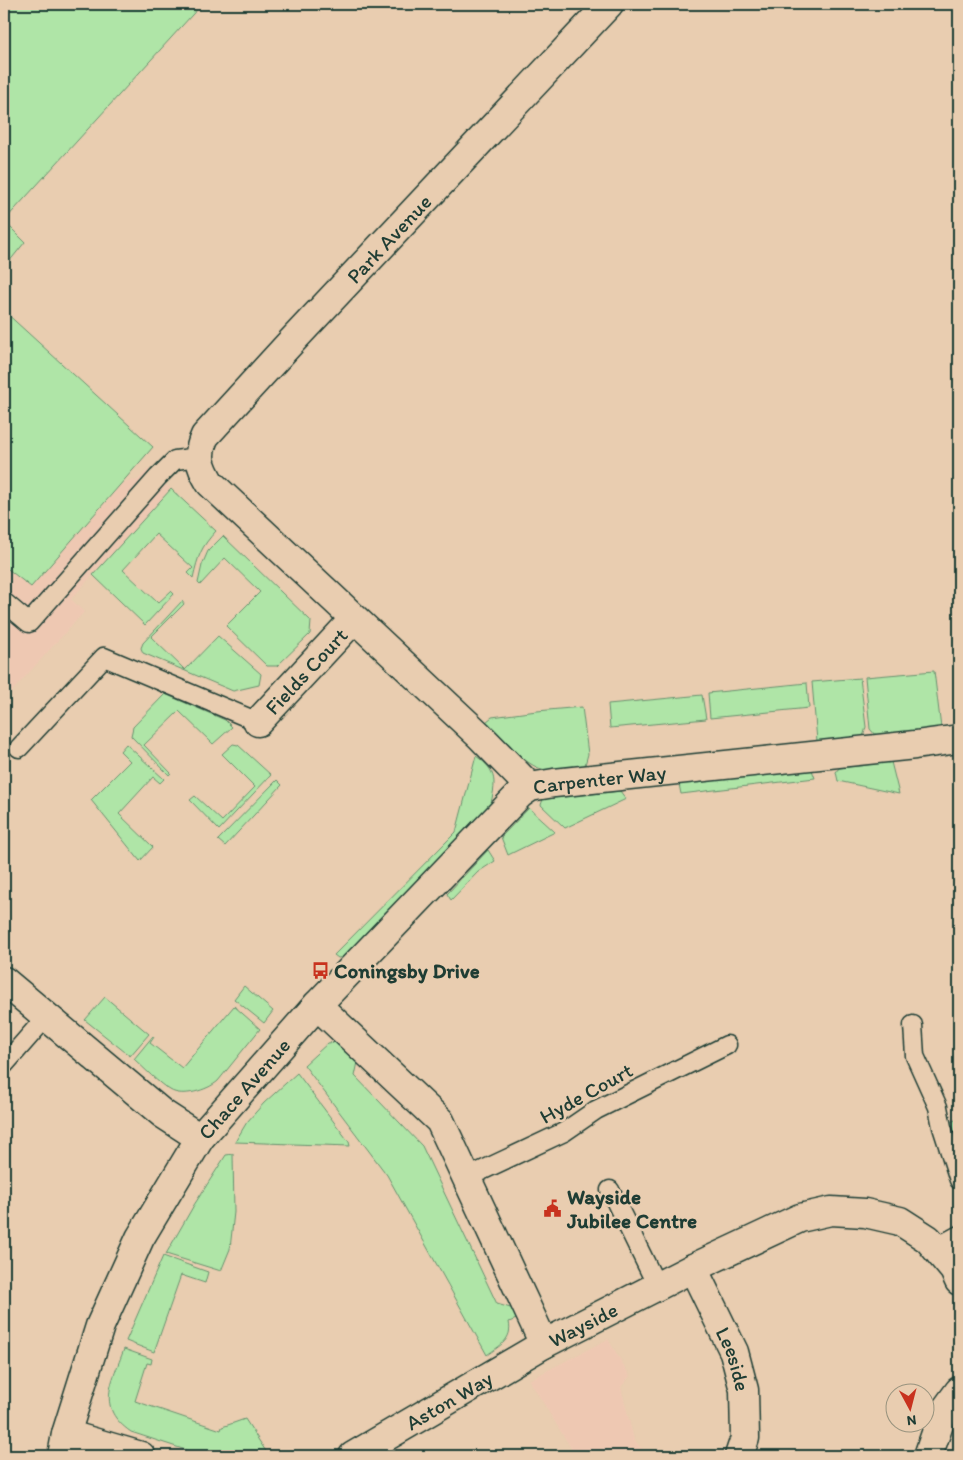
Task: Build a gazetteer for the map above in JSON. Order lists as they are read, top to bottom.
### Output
{
  "streets": {
    "street": [
      "Park Avenue",
      "Fields Court",
      "Carpenter Way",
      "Chace Avenue",
      "Wayside",
      "Leeside",
      "Aston Way"
    ],
    "lane": ["Hyde Court"]
  },
  "crossings": [
    ["Park Avenue", "Carpenter Way"],
    ["Fields Court", "Carpenter Way"],
    ["Carpenter Way", "Chace Avenue"],
    ["Chace Avenue", "Wayside"],
    ["Hyde Court", "Wayside"],
    ["Wayside", "Leeside"],
    ["Wayside", "Aston Way"]
  ],
  "places": {
    "bus stop": ["Coningsby Drive"],
    "public building": ["Wayside Jubilee Centre"]
  },
  "north": "bottom"
}
